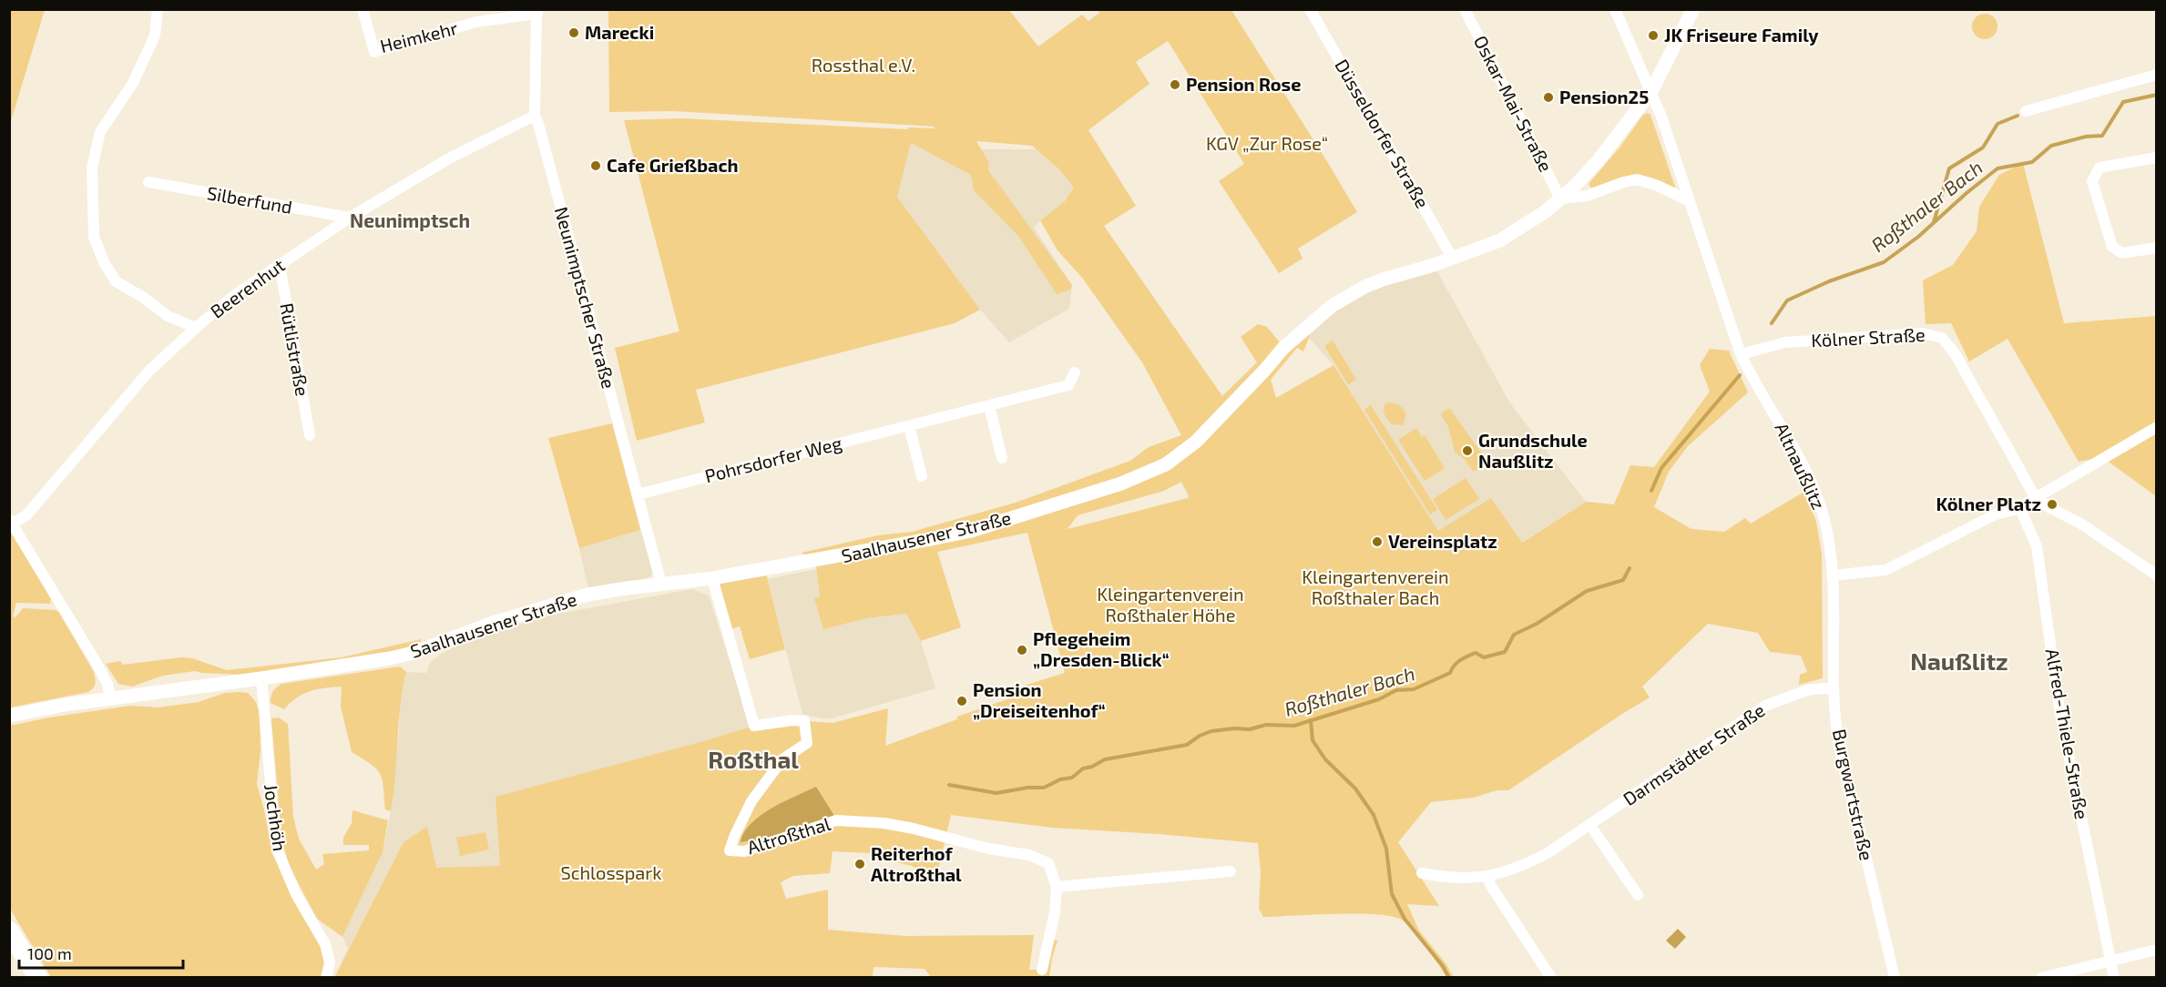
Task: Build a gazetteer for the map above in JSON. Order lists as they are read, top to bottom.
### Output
{
  "streets": {
    "street": [
      "Heimkehr",
      "Oskar-Mai-Straße",
      "Düsseldorfer Straße",
      "Silberfund",
      "Beerenhut",
      "Neunimptscher Straße",
      "Kölner Straße",
      "Rütlistraße",
      "Pohrsdorfer Weg",
      "Altnaußlitz",
      "Saalhausener Straße",
      "Alfred-Thiele-Straße",
      "Darmstädter Straße",
      "Burgwartstraße",
      "Jochhöh",
      "Altroßthal"
    ]
  },
  "crossings": [
    ["Heimkehr", "Neunimptscher Straße"],
    ["Oskar-Mai-Straße", "Saalhausener Straße"],
    ["Düsseldorfer Straße", "Saalhausener Straße"],
    ["Silberfund", "Beerenhut"],
    ["Beerenhut", "Neunimptscher Straße"],
    ["Beerenhut", "Rütlistraße"],
    ["Neunimptscher Straße", "Pohrsdorfer Weg"],
    ["Neunimptscher Straße", "Saalhausener Straße"],
    ["Kölner Straße", "Altnaußlitz"],
    ["Altnaußlitz", "Saalhausener Straße"],
    ["Altnaußlitz", "Burgwartstraße"],
    ["Saalhausener Straße", "Jochhöh"],
    ["Saalhausener Straße", "Altroßthal"],
    ["Darmstädter Straße", "Burgwartstraße"]
  ],
  "districts": ["Neunimptsch", "Naußlitz", "Roßthal"],
  "water": ["Roßthaler Bach"],
  "parks": [
    "Rossthal e.V.",
    "KGV „Zur Rose“",
    "Kleingartenverein Roßthaler Bach",
    "Kleingartenverein Roßthaler Höhe",
    "Schlosspark"
  ],
  "places": [
    "Marecki",
    "JK Friseure Family",
    "Pension Rose",
    "Pension25",
    "Cafe Grießbach",
    "Grundschule Naußlitz",
    "Kölner Platz",
    "Vereinsplatz",
    "Pflegeheim „Dresden-Blick“",
    "Pension „Dreiseitenhof“",
    "Reiterhof Altroßthal"
  ],
  "scale_bar": "100 m"
}
